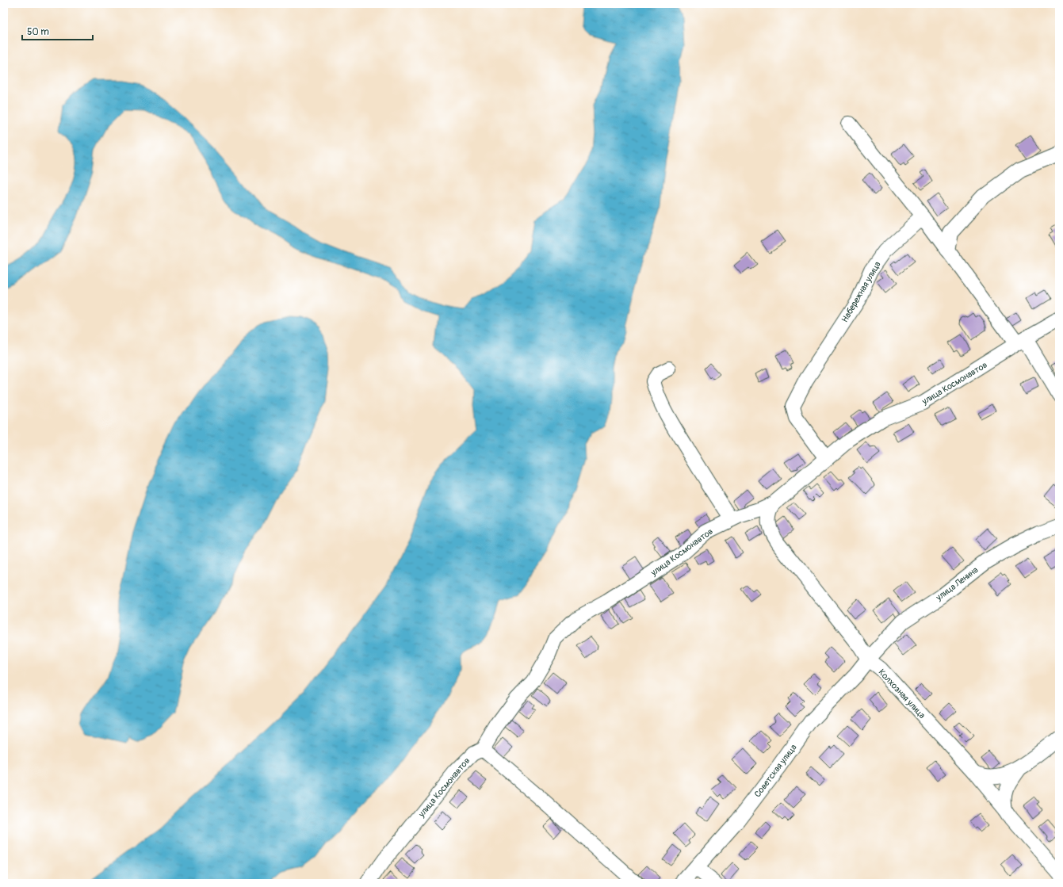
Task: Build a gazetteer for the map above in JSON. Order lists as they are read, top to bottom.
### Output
{
  "streets": {
    "street": [
      "Набережная улица",
      "улица Космонавтов",
      "улица Ленина",
      "Колхозная улица",
      "Советская улица"
    ]
  },
  "crossings": [
    ["Набережная улица", "улица Космонавтов"],
    ["улица Космонавтов", "Колхозная улица"],
    ["улица Ленина", "Колхозная улица"],
    ["улица Ленина", "Советская улица"],
    ["Колхозная улица", "Советская улица"]
  ],
  "scale_bar": "50 m"
}
